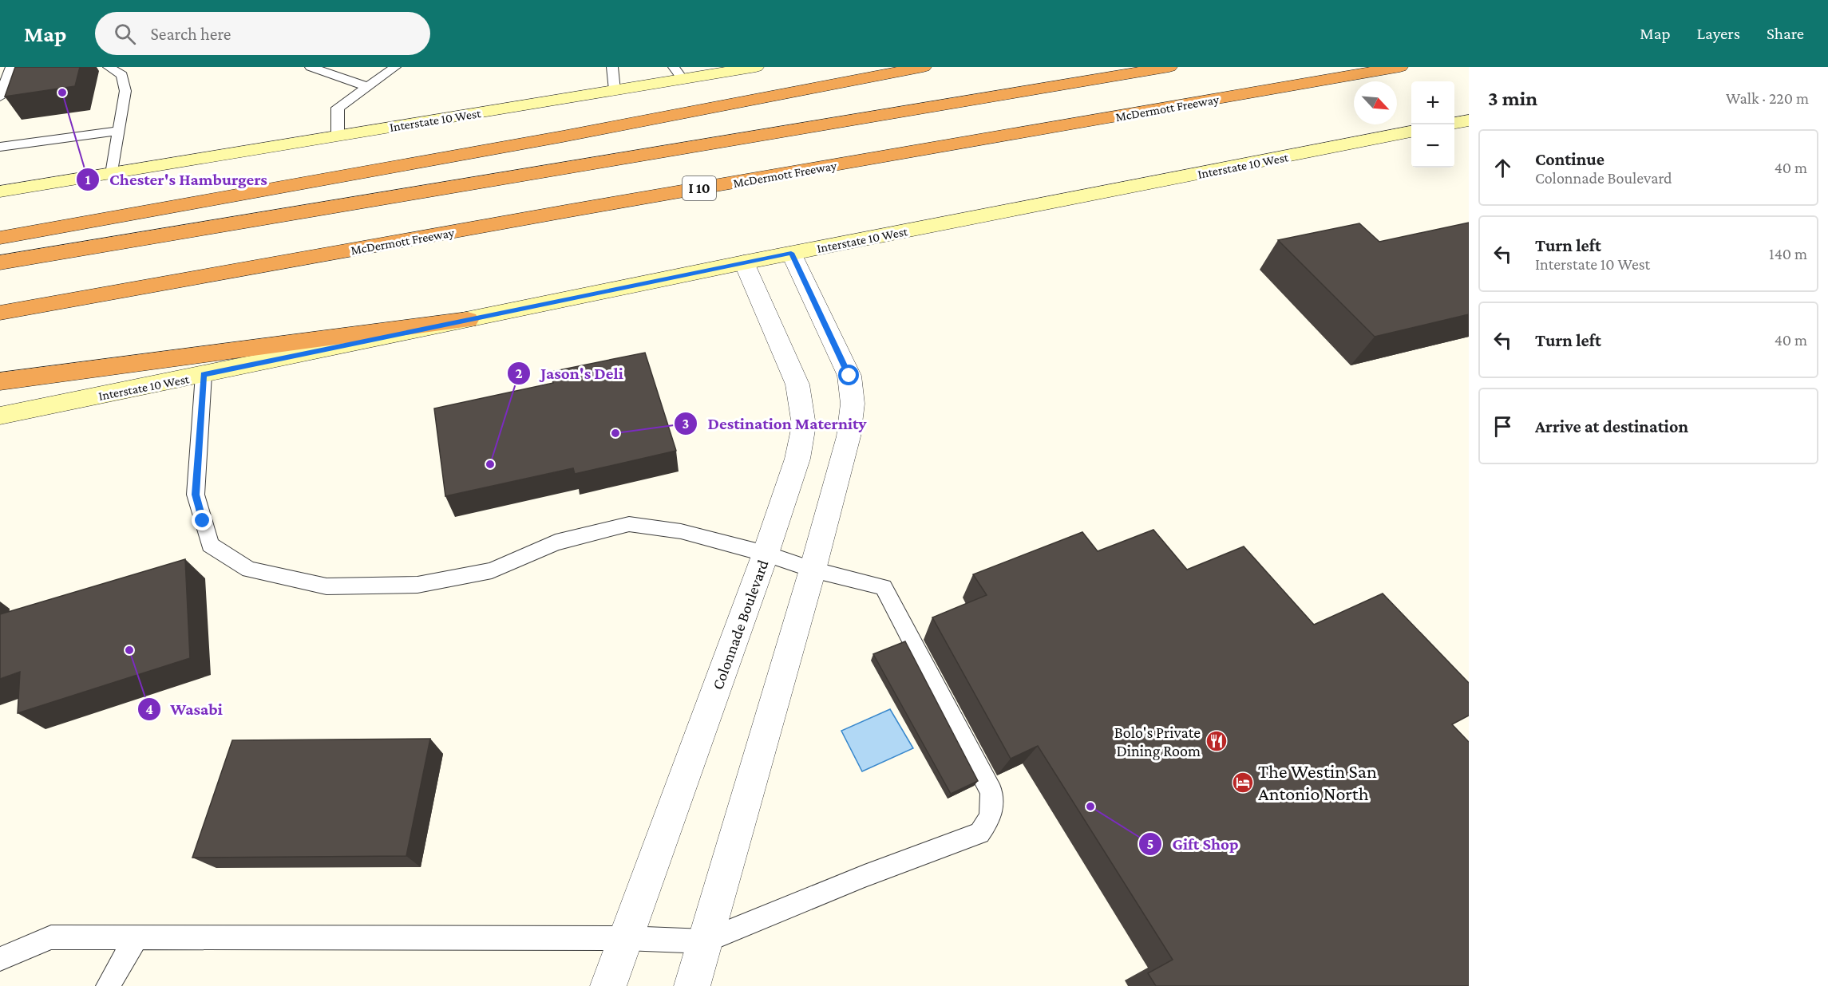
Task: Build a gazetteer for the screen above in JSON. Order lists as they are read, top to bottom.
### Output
{
  "streets": {
    "highway": ["McDermott Freeway", "I 10"],
    "main road": ["Interstate 10 West"],
    "street": ["Colonnade Boulevard"]
  },
  "crossings": [
    ["Interstate 10 West", "Colonnade Boulevard"]
  ],
  "places": {
    "other": [
      "Chester's Hamburgers",
      "Destination Maternity",
      "Jason's Deli",
      "Wasabi",
      "Gift Shop"
    ],
    "restaurant": ["Bolo's Private Dining Room"],
    "hotel": ["The Westin San Antonio North"]
  },
  "north": "bottom right",
  "page": {
    "header": "Map",
    "search": "Search here",
    "nav": ["Map", "Layers", "Share"],
    "heading": ["3 min", "Walk · 220 m"],
    "map_buttons": ["+", "−"],
    "list": [
      ["Continue", "Colonnade Boulevard", "40 m"],
      ["Turn left", "Interstate 10 West", "140 m"],
      ["Turn left", "40 m"],
      "Arrive at destination"
    ]
  }
}
